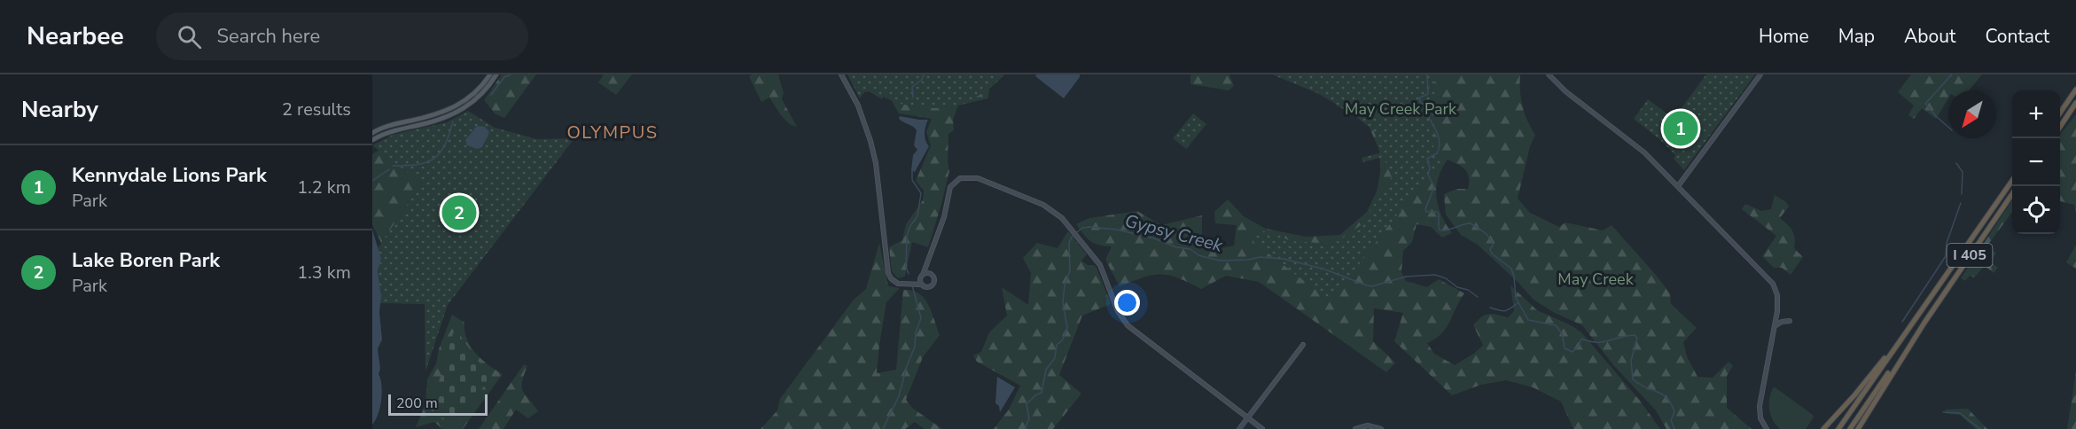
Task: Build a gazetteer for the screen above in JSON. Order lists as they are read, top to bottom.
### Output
{
  "streets": {
    "highway": ["I 405"]
  },
  "districts": ["OLYMPUS"],
  "water": ["Gypsy Creek"],
  "parks": ["May Creek Park", "May Creek"],
  "scale_bar": "200 m",
  "north": "bottom left",
  "page": {
    "header": "Nearbee",
    "search": "Search here",
    "nav": [
      "Home",
      "Map",
      "About",
      "Contact"
    ],
    "heading": ["Nearby", "2 results"],
    "map_buttons": ["+", "−"],
    "pins": ["1", "2"],
    "list": [
      {
        "mark": "1",
        "name": "Kennydale Lions Park",
        "note": "Park",
        "value": "1.2 km"
      },
      {
        "mark": "2",
        "name": "Lake Boren Park",
        "note": "Park",
        "value": "1.3 km"
      }
    ],
    "scale": "200 m"
  }
}
